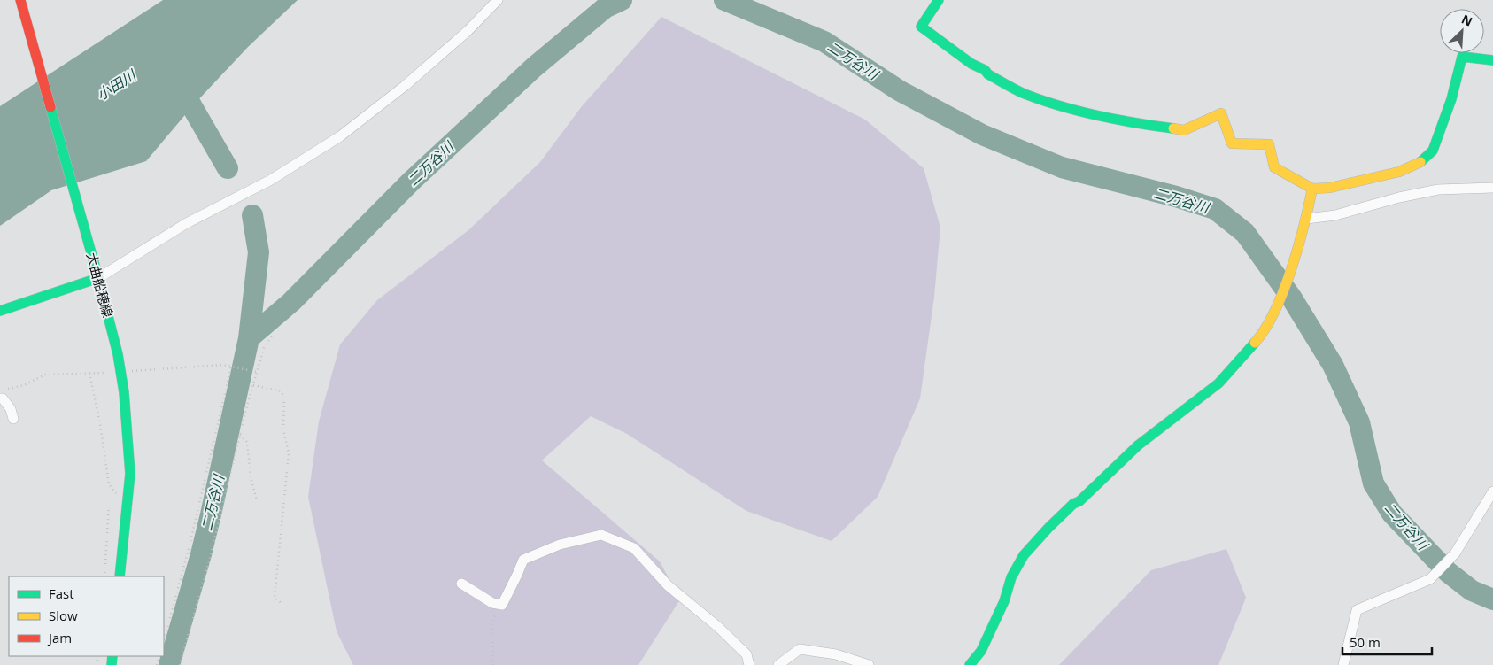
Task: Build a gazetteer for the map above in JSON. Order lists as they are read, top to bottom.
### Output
{
  "streets": {
    "street": ["大曲船穂線"]
  },
  "water": ["二万谷川", "小田川"],
  "legend": ["Fast", "Slow", "Jam"],
  "scale_bar": "50 m",
  "north": "top right"
}
